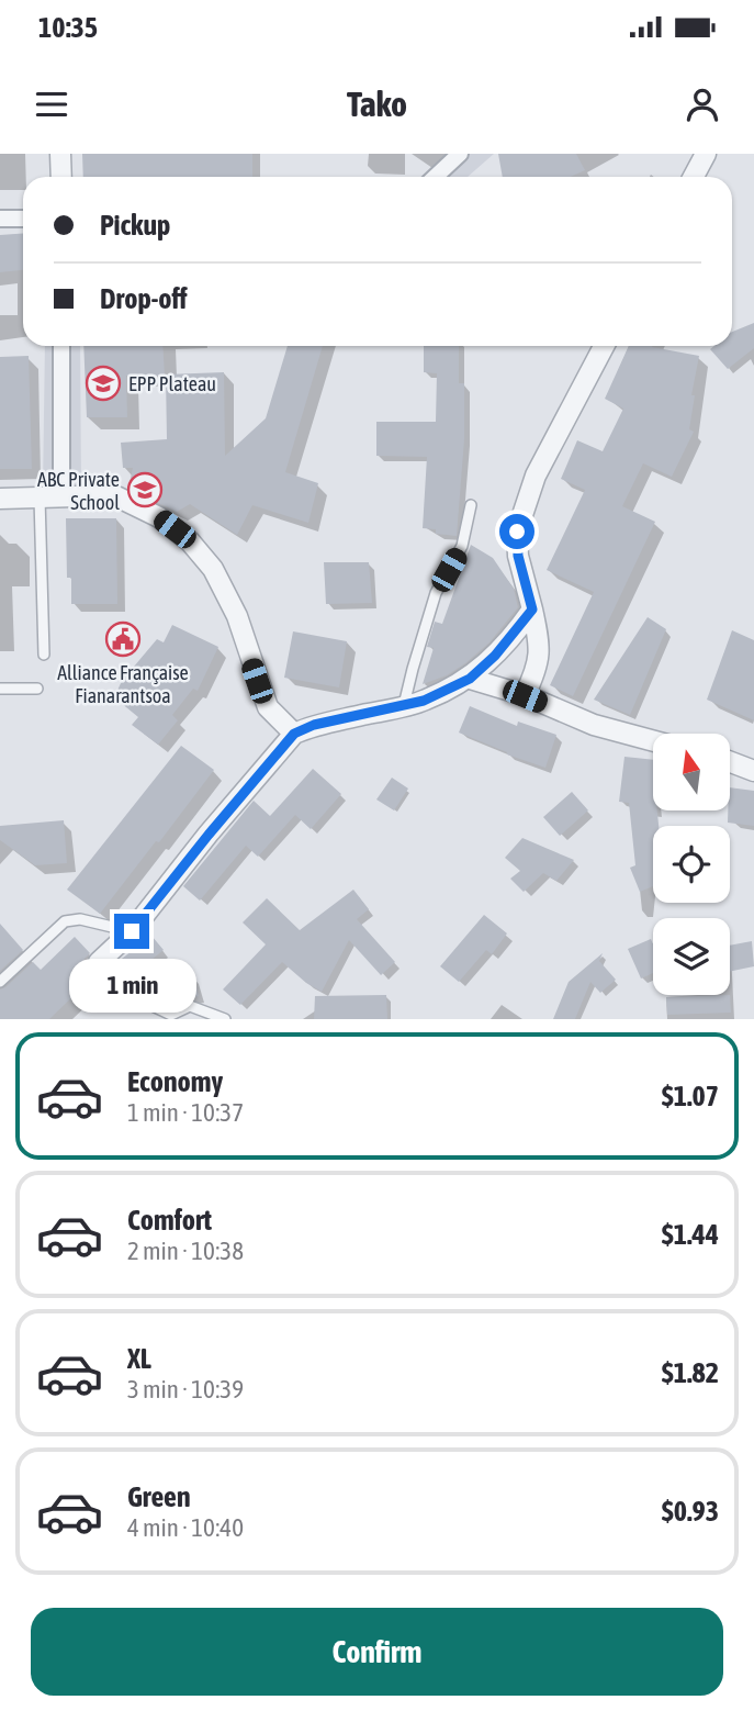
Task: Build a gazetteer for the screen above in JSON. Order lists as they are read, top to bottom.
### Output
{
  "places": {
    "school or university": ["EPP Plateau", "ABC Private School"],
    "public building": ["Alliance Française Fianarantsoa"]
  },
  "north": "top",
  "page": {
    "status": "10:35",
    "header": "Tako",
    "banner": ["Pickup", "Drop-off"],
    "bubble": "1 min",
    "list": [
      {
        "name": "Economy",
        "note": "1 min · 10:37",
        "value": "$1.07"
      },
      {
        "name": "Comfort",
        "note": "2 min · 10:38",
        "value": "$1.44"
      },
      {
        "name": "XL",
        "note": "3 min · 10:39",
        "value": "$1.82"
      },
      {
        "name": "Green",
        "note": "4 min · 10:40",
        "value": "$0.93"
      }
    ],
    "buttons": "Confirm"
  }
}
